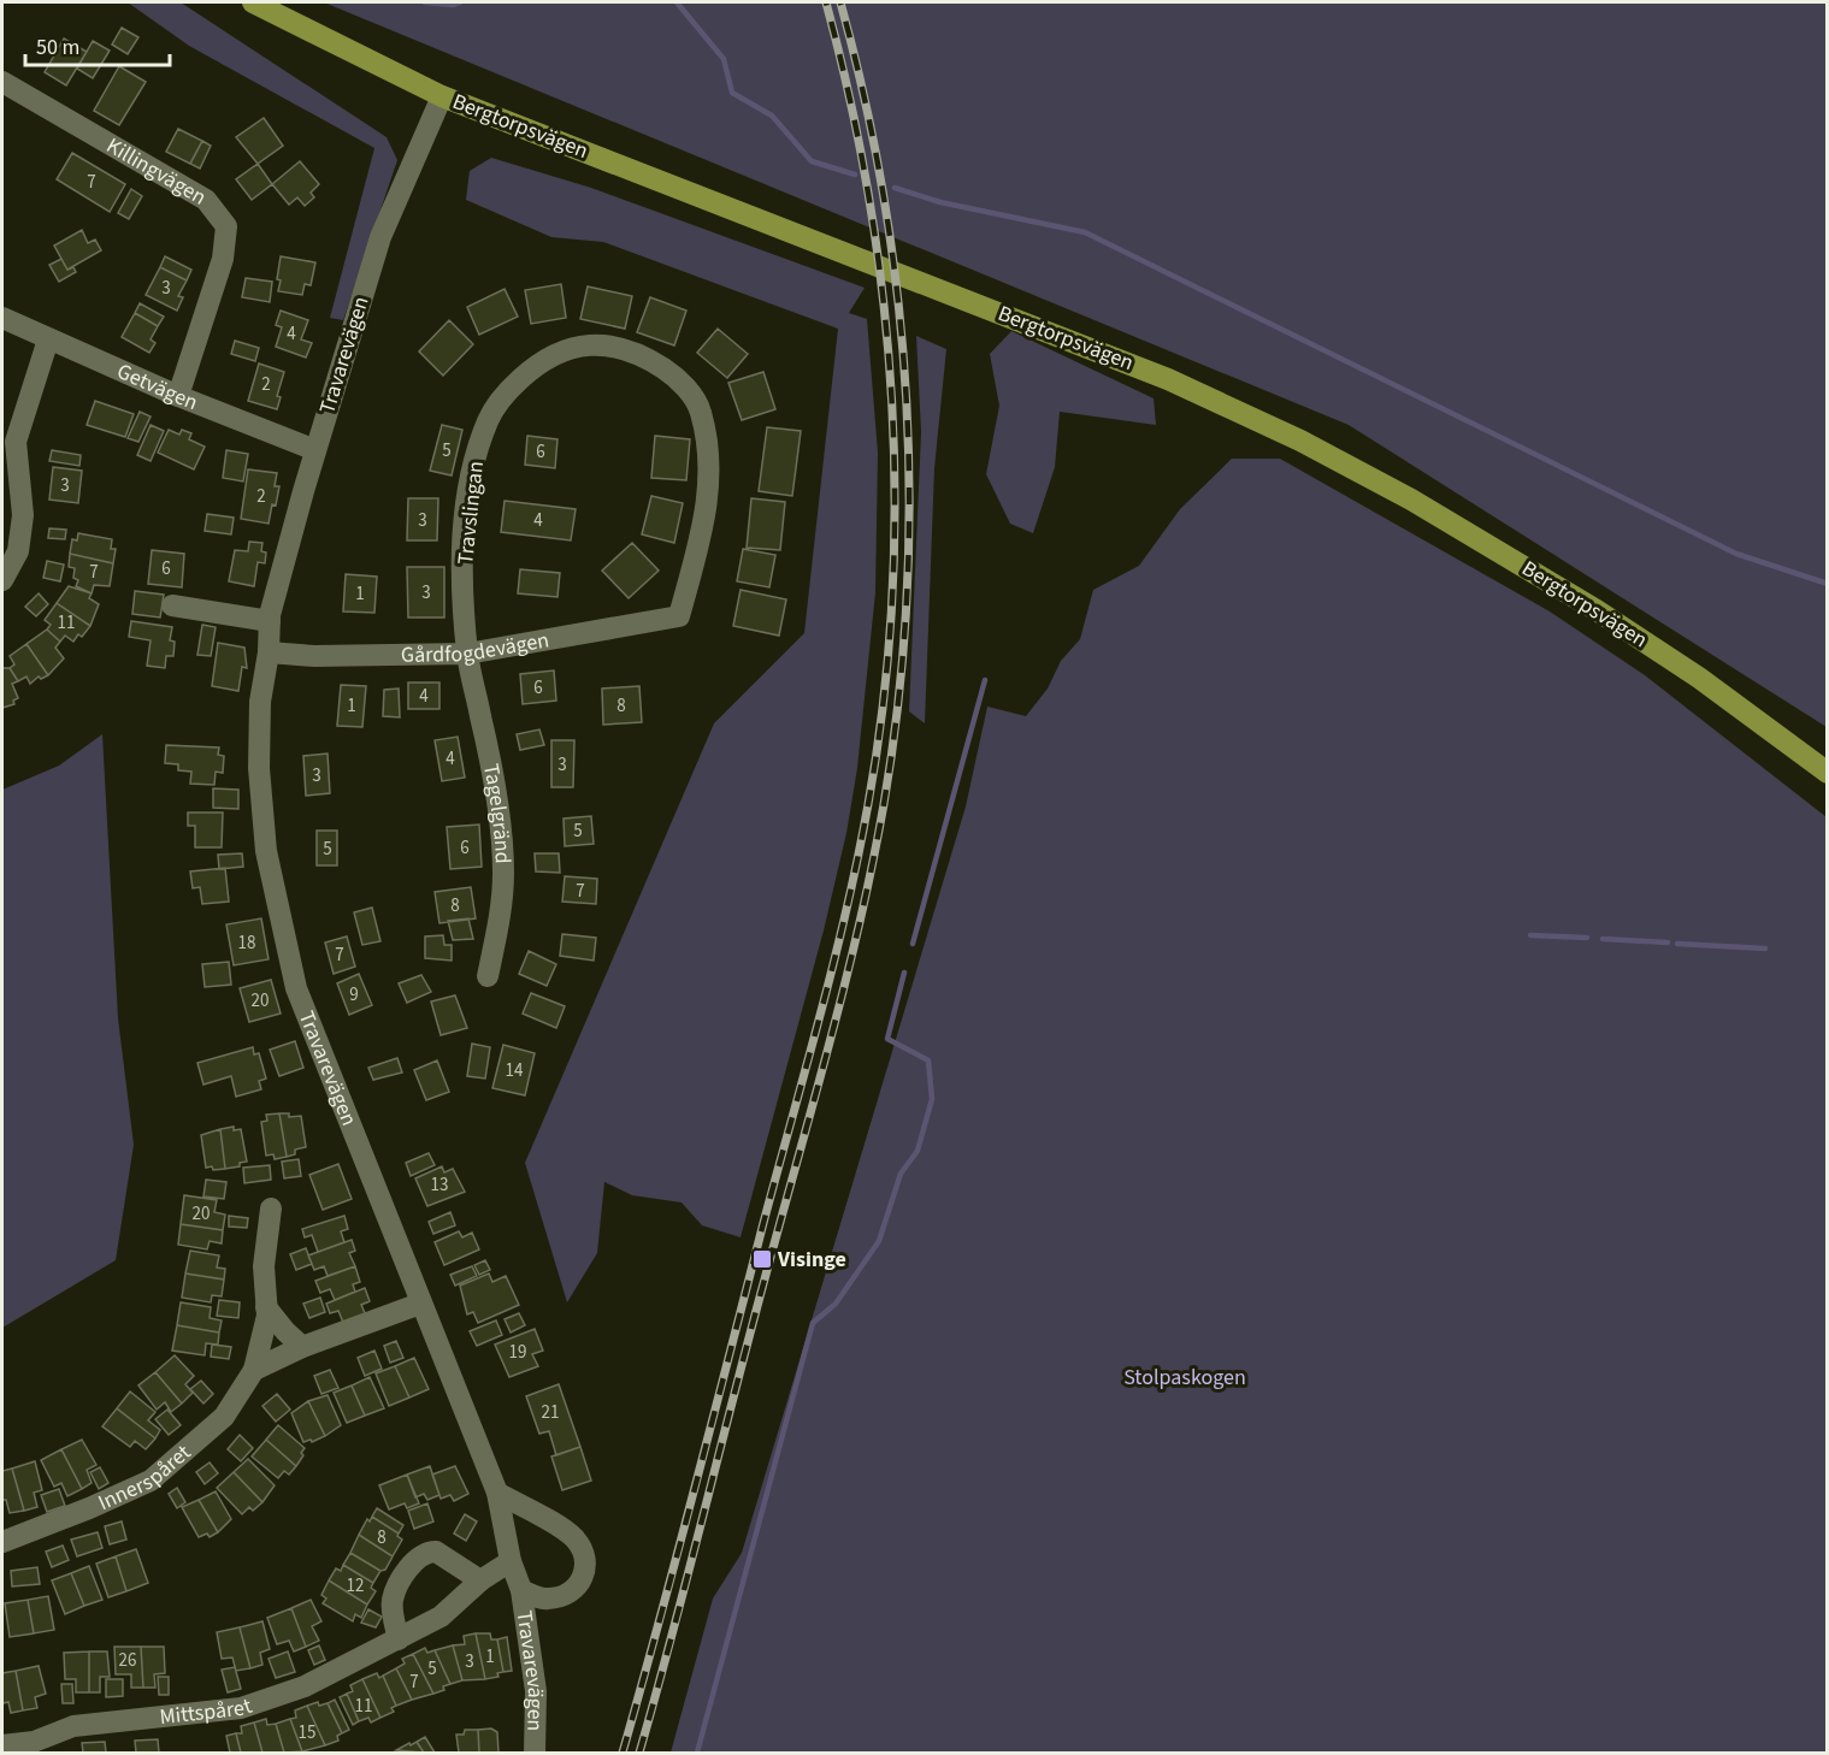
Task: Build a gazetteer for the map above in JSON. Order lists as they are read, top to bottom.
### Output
{
  "streets": {
    "main road": ["Bergtorpsvägen"],
    "street": [
      "Killingvägen",
      "Travarevägen",
      "Getvägen",
      "Travslingan",
      "Gårdfogdevägen",
      "Tagelgränd",
      "Innerspåret",
      "Mittspåret"
    ]
  },
  "crossings": [
    ["Bergtorpsvägen", "Travarevägen"],
    ["Killingvägen", "Getvägen"],
    ["Travarevägen", "Getvägen"],
    ["Travarevägen", "Gårdfogdevägen"],
    ["Travarevägen", "Mittspåret"],
    ["Travslingan", "Gårdfogdevägen"],
    ["Travslingan", "Tagelgränd"],
    ["Gårdfogdevägen", "Tagelgränd"]
  ],
  "parks": ["Stolpaskogen"],
  "places": {
    "transit": ["Visinge"]
  },
  "house_numbers": [
    "7",
    "3",
    "4",
    "2",
    "5",
    "6",
    "3",
    "2",
    "3",
    "4",
    "6",
    "7",
    "3",
    "1",
    "11",
    "6",
    "4",
    "1",
    "8",
    "4",
    "3",
    "3",
    "5",
    "6",
    "5",
    "7",
    "8",
    "18",
    "7",
    "9",
    "20",
    "14",
    "13",
    "20",
    "19",
    "21",
    "8",
    "12",
    "1",
    "26",
    "3",
    "5",
    "7",
    "11",
    "15"
  ],
  "scale_bar": "50 m"
}
